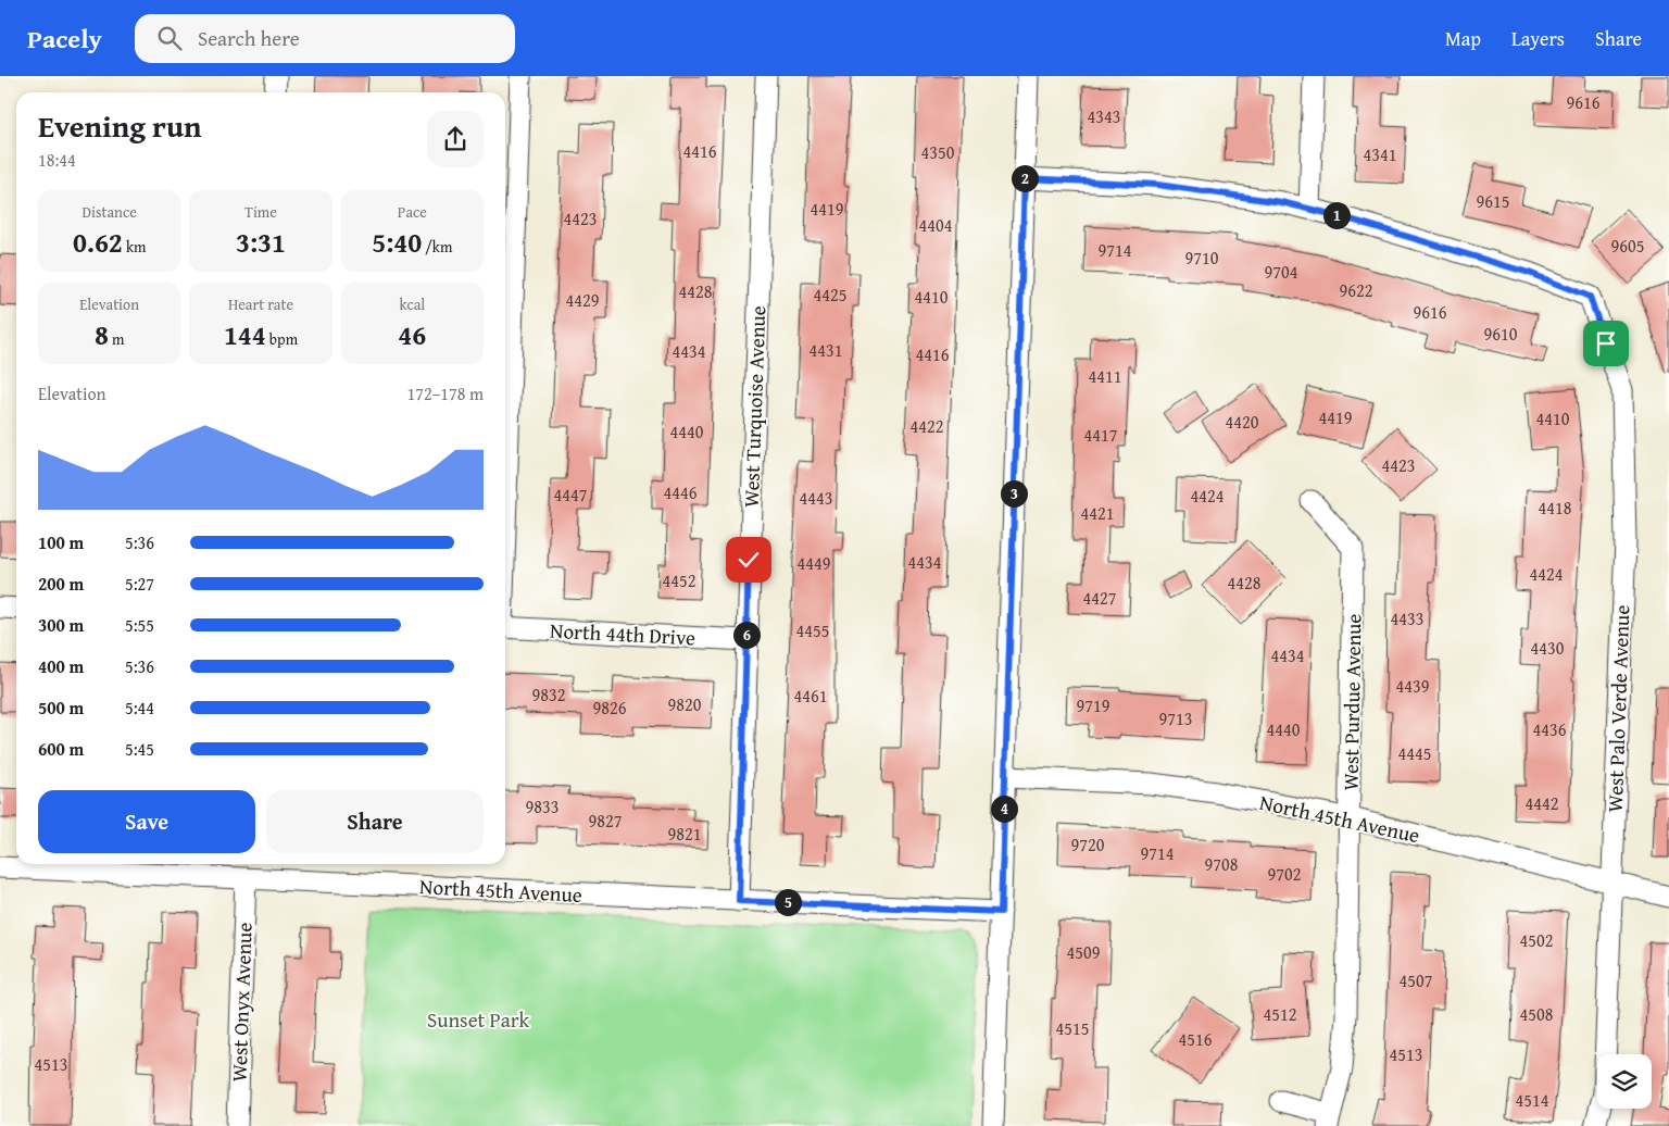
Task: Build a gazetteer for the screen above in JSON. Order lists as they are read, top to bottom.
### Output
{
  "streets": {
    "street": [
      "West Turquoise Avenue",
      "North 44th Drive",
      "West Purdue Avenue",
      "West Palo Verde Avenue",
      "North 45th Avenue",
      "West Onyx Avenue"
    ]
  },
  "crossings": [
    ["West Turquoise Avenue", "North 44th Drive"],
    ["West Turquoise Avenue", "North 45th Avenue"],
    ["West Purdue Avenue", "North 45th Avenue"],
    ["West Palo Verde Avenue", "North 45th Avenue"],
    ["North 45th Avenue", "West Onyx Avenue"]
  ],
  "parks": ["Sunset Park"],
  "house_numbers": [
    "9616",
    "4343",
    "4416",
    "4350",
    "4341",
    "9615",
    "4419",
    "4423",
    "4404",
    "9605",
    "9714",
    "9710",
    "9704",
    "9622",
    "4428",
    "4425",
    "4410",
    "4429",
    "9616",
    "9610",
    "4431",
    "4434",
    "4416",
    "4411",
    "4419",
    "4410",
    "4420",
    "4422",
    "4440",
    "4417",
    "4423",
    "4446",
    "4447",
    "4424",
    "4443",
    "4418",
    "4421",
    "4434",
    "4449",
    "4424",
    "4452",
    "4428",
    "4427",
    "4433",
    "4455",
    "4430",
    "4434",
    "4439",
    "9832",
    "4461",
    "9820",
    "9719",
    "9826",
    "9713",
    "4440",
    "4436",
    "4445",
    "4442",
    "9833",
    "9827",
    "9821",
    "9720",
    "9714",
    "9708",
    "9702",
    "4502",
    "4509",
    "4507",
    "4512",
    "4508",
    "4515",
    "4516",
    "4513",
    "4513",
    "4514"
  ],
  "page": {
    "header": "Pacely",
    "search": "Search here",
    "nav": ["Map", "Layers", "Share"],
    "heading": ["Evening run", "18:44"],
    "pins": [
      "2",
      "1",
      "3",
      "6",
      "4",
      "5"
    ],
    "stats": [
      ["Distance", "0.62 km"],
      ["Time", "3:31"],
      ["Pace", "5:40 /km"],
      ["Elevation", "8 m"],
      ["Heart rate", "144 bpm"],
      ["kcal", "46"]
    ],
    "chart": ["Elevation", "172–178 m"],
    "list": [
      {
        "name": "100 m",
        "note": "5:36"
      },
      {
        "name": "200 m",
        "note": "5:27"
      },
      {
        "name": "300 m",
        "note": "5:55"
      },
      {
        "name": "400 m",
        "note": "5:36"
      },
      {
        "name": "500 m",
        "note": "5:44"
      },
      {
        "name": "600 m",
        "note": "5:45"
      }
    ],
    "buttons": ["Save", "Share"]
  }
}
